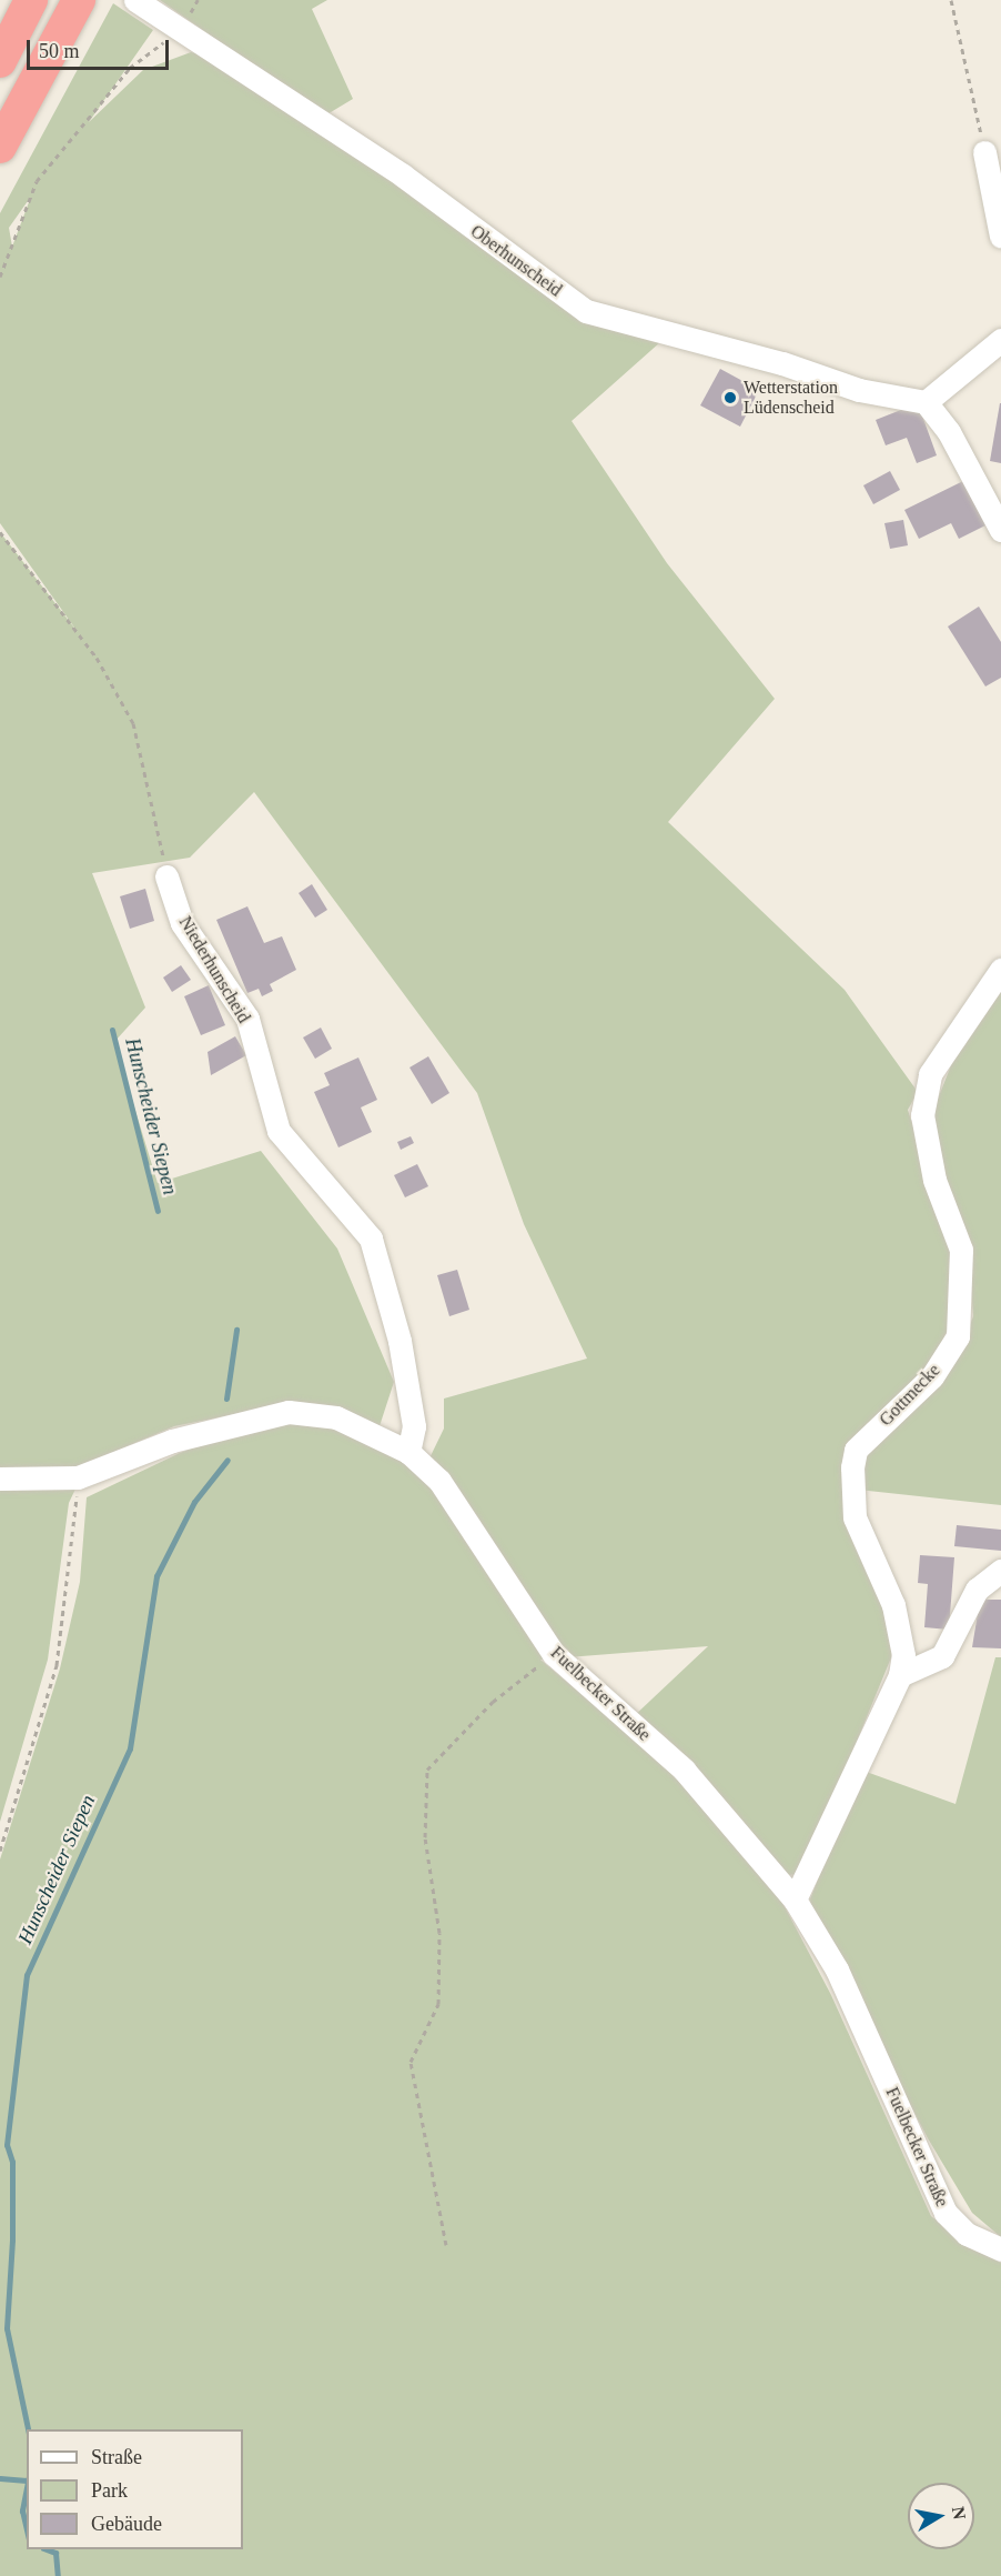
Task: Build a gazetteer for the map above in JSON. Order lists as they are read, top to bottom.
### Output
{
  "streets": {
    "street": [
      "Oberhunscheid",
      "Niederhunscheid",
      "Gottmecke",
      "Fuelbecker Straße"
    ]
  },
  "crossings": [
    ["Niederhunscheid", "Fuelbecker Straße"],
    ["Gottmecke", "Fuelbecker Straße"]
  ],
  "water": ["Hunscheider Siepen"],
  "places": ["Wetterstation Lüdenscheid"],
  "legend": ["Straße", "Park", "Gebäude"],
  "scale_bar": "50 m",
  "north": "right"
}
